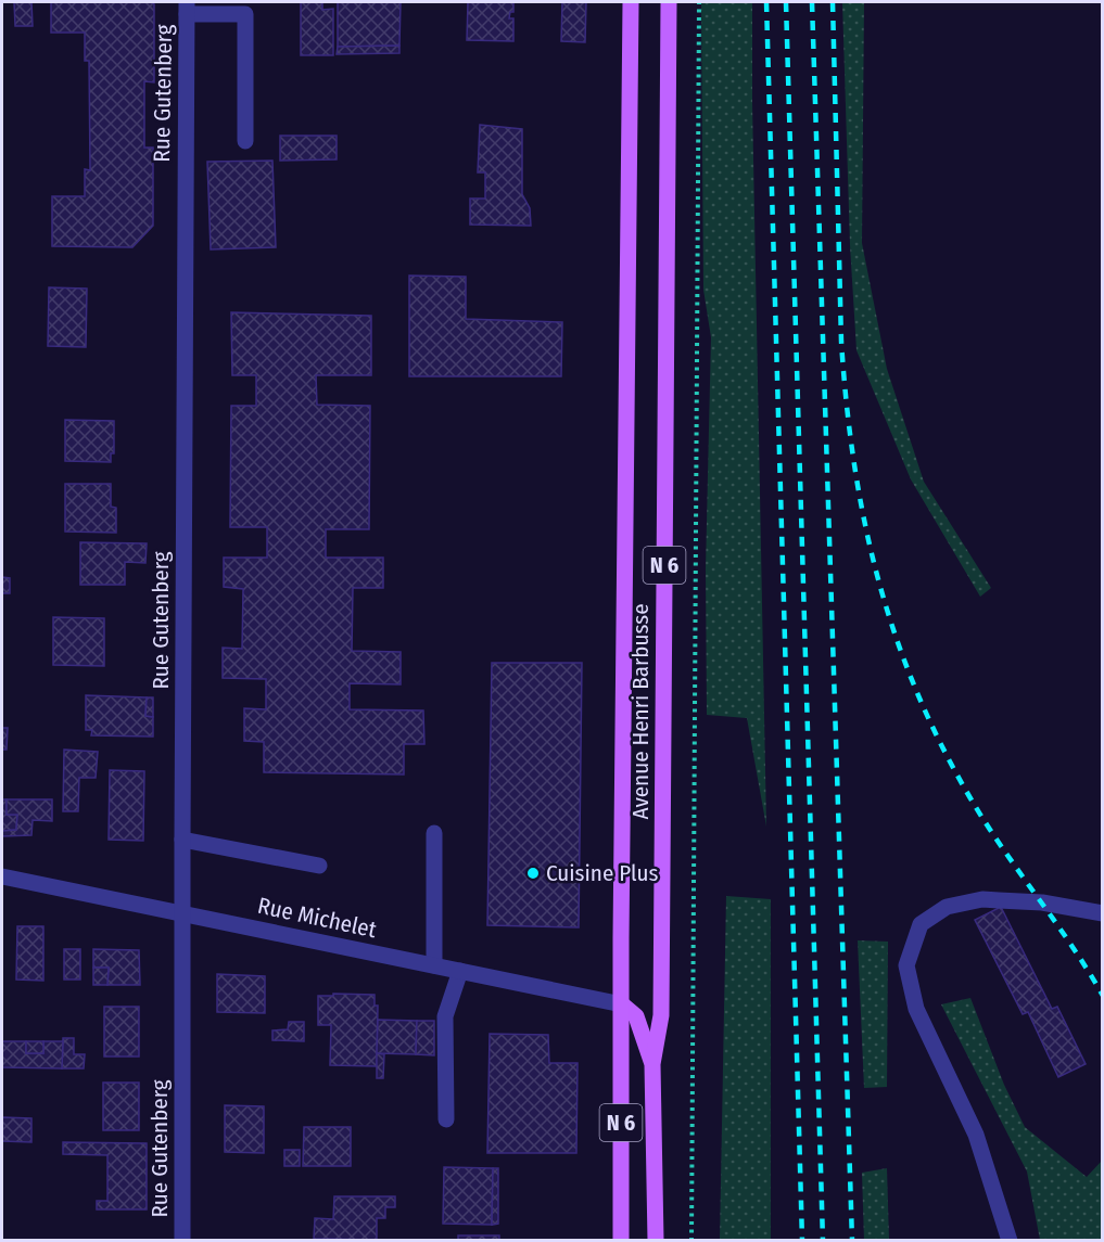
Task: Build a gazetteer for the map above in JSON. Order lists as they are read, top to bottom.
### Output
{
  "streets": {
    "main road": ["N 6", "Avenue Henri Barbusse"],
    "street": ["Rue Gutenberg", "Rue Michelet"]
  },
  "crossings": [
    ["Rue Gutenberg", "Rue Michelet"],
    ["Avenue Henri Barbusse", "Rue Michelet"]
  ],
  "places": ["Cuisine Plus"]
}
